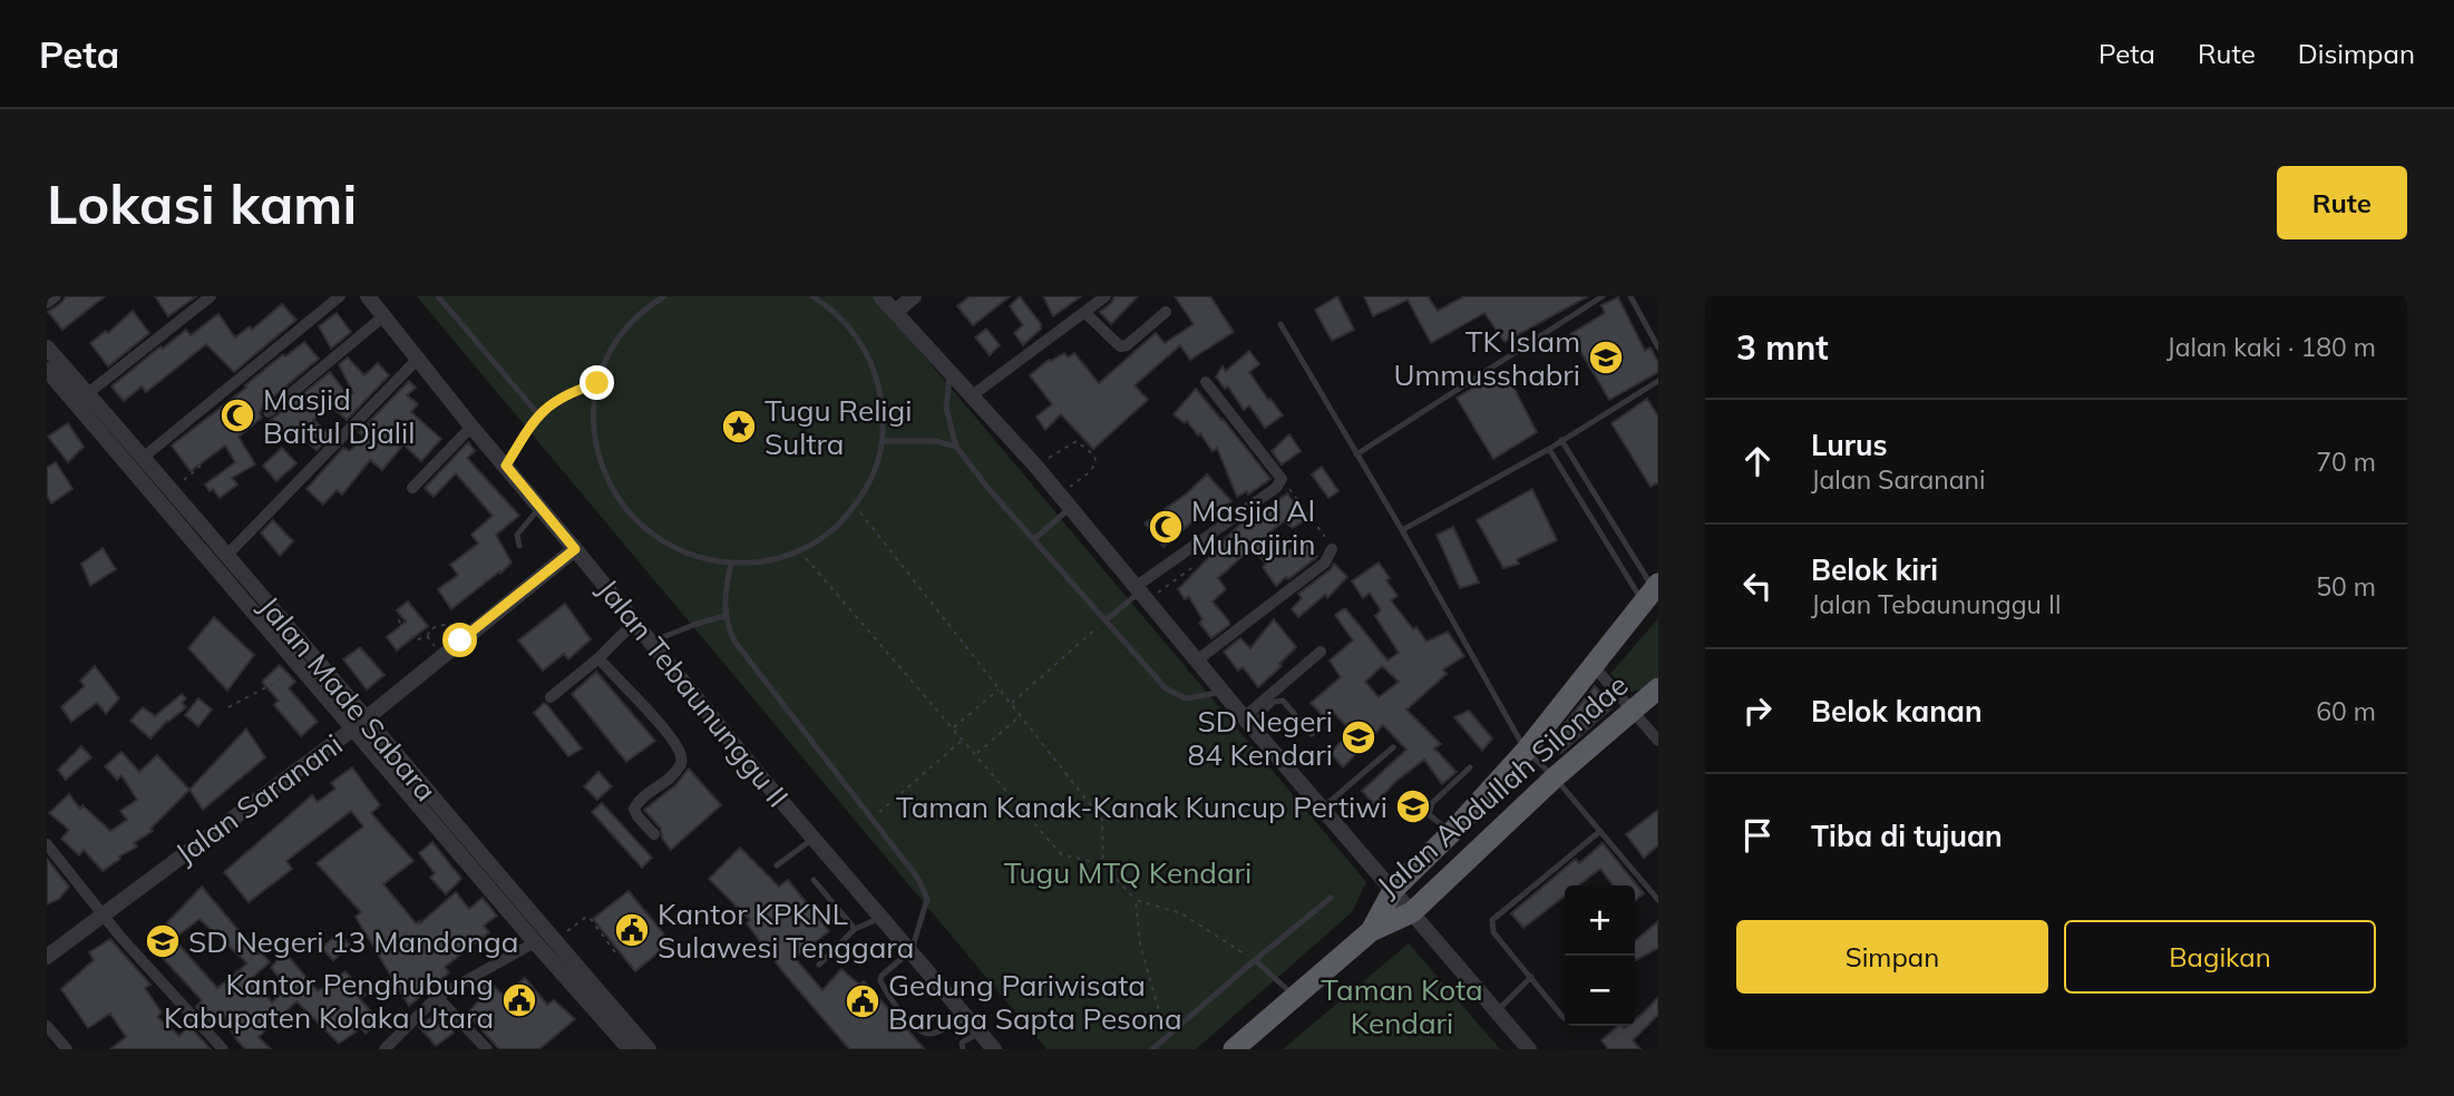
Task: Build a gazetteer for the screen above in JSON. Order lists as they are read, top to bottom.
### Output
{
  "streets": {
    "highway": ["Jalan Abdullah Silondae"],
    "street": ["Jalan Tebaununggu II", "Jalan Made Sabara", "Jalan Saranani"]
  },
  "crossings": [
    ["Jalan Tebaununggu II", "Jalan Saranani"],
    ["Jalan Made Sabara", "Jalan Saranani"]
  ],
  "parks": ["Tugu MTQ Kendari", "Taman Kota Kendari"],
  "places": {
    "school or university": [
      "TK Islam Ummusshabri",
      "SD Negeri 84 Kendari",
      "Taman Kanak-Kanak Kuncup Pertiwi",
      "SD Negeri 13 Mandonga"
    ],
    "mosque": ["Masjid Baitul Djalil", "Masjid Al Muhajirin"],
    "place": ["Tugu Religi Sultra"],
    "public building": ["Kantor KPKNL Sulawesi Tenggara", "Kantor Penghubung Kabupaten Kolaka Utara", "Gedung Pariwisata Baruga Sapta Pesona"]
  },
  "page": {
    "header": "Peta",
    "nav": ["Peta", "Rute", "Disimpan"],
    "buttons": [
      "Rute",
      ["Simpan", "Bagikan"]
    ],
    "title": "Lokasi kami",
    "heading": ["3 mnt", "Jalan kaki · 180 m"],
    "list": [
      ["Lurus", "Jalan Saranani", "70 m"],
      ["Belok kiri", "Jalan Tebaununggu II", "50 m"],
      ["Belok kanan", "60 m"],
      "Tiba di tujuan"
    ],
    "map_buttons": ["+", "−"]
  }
}
